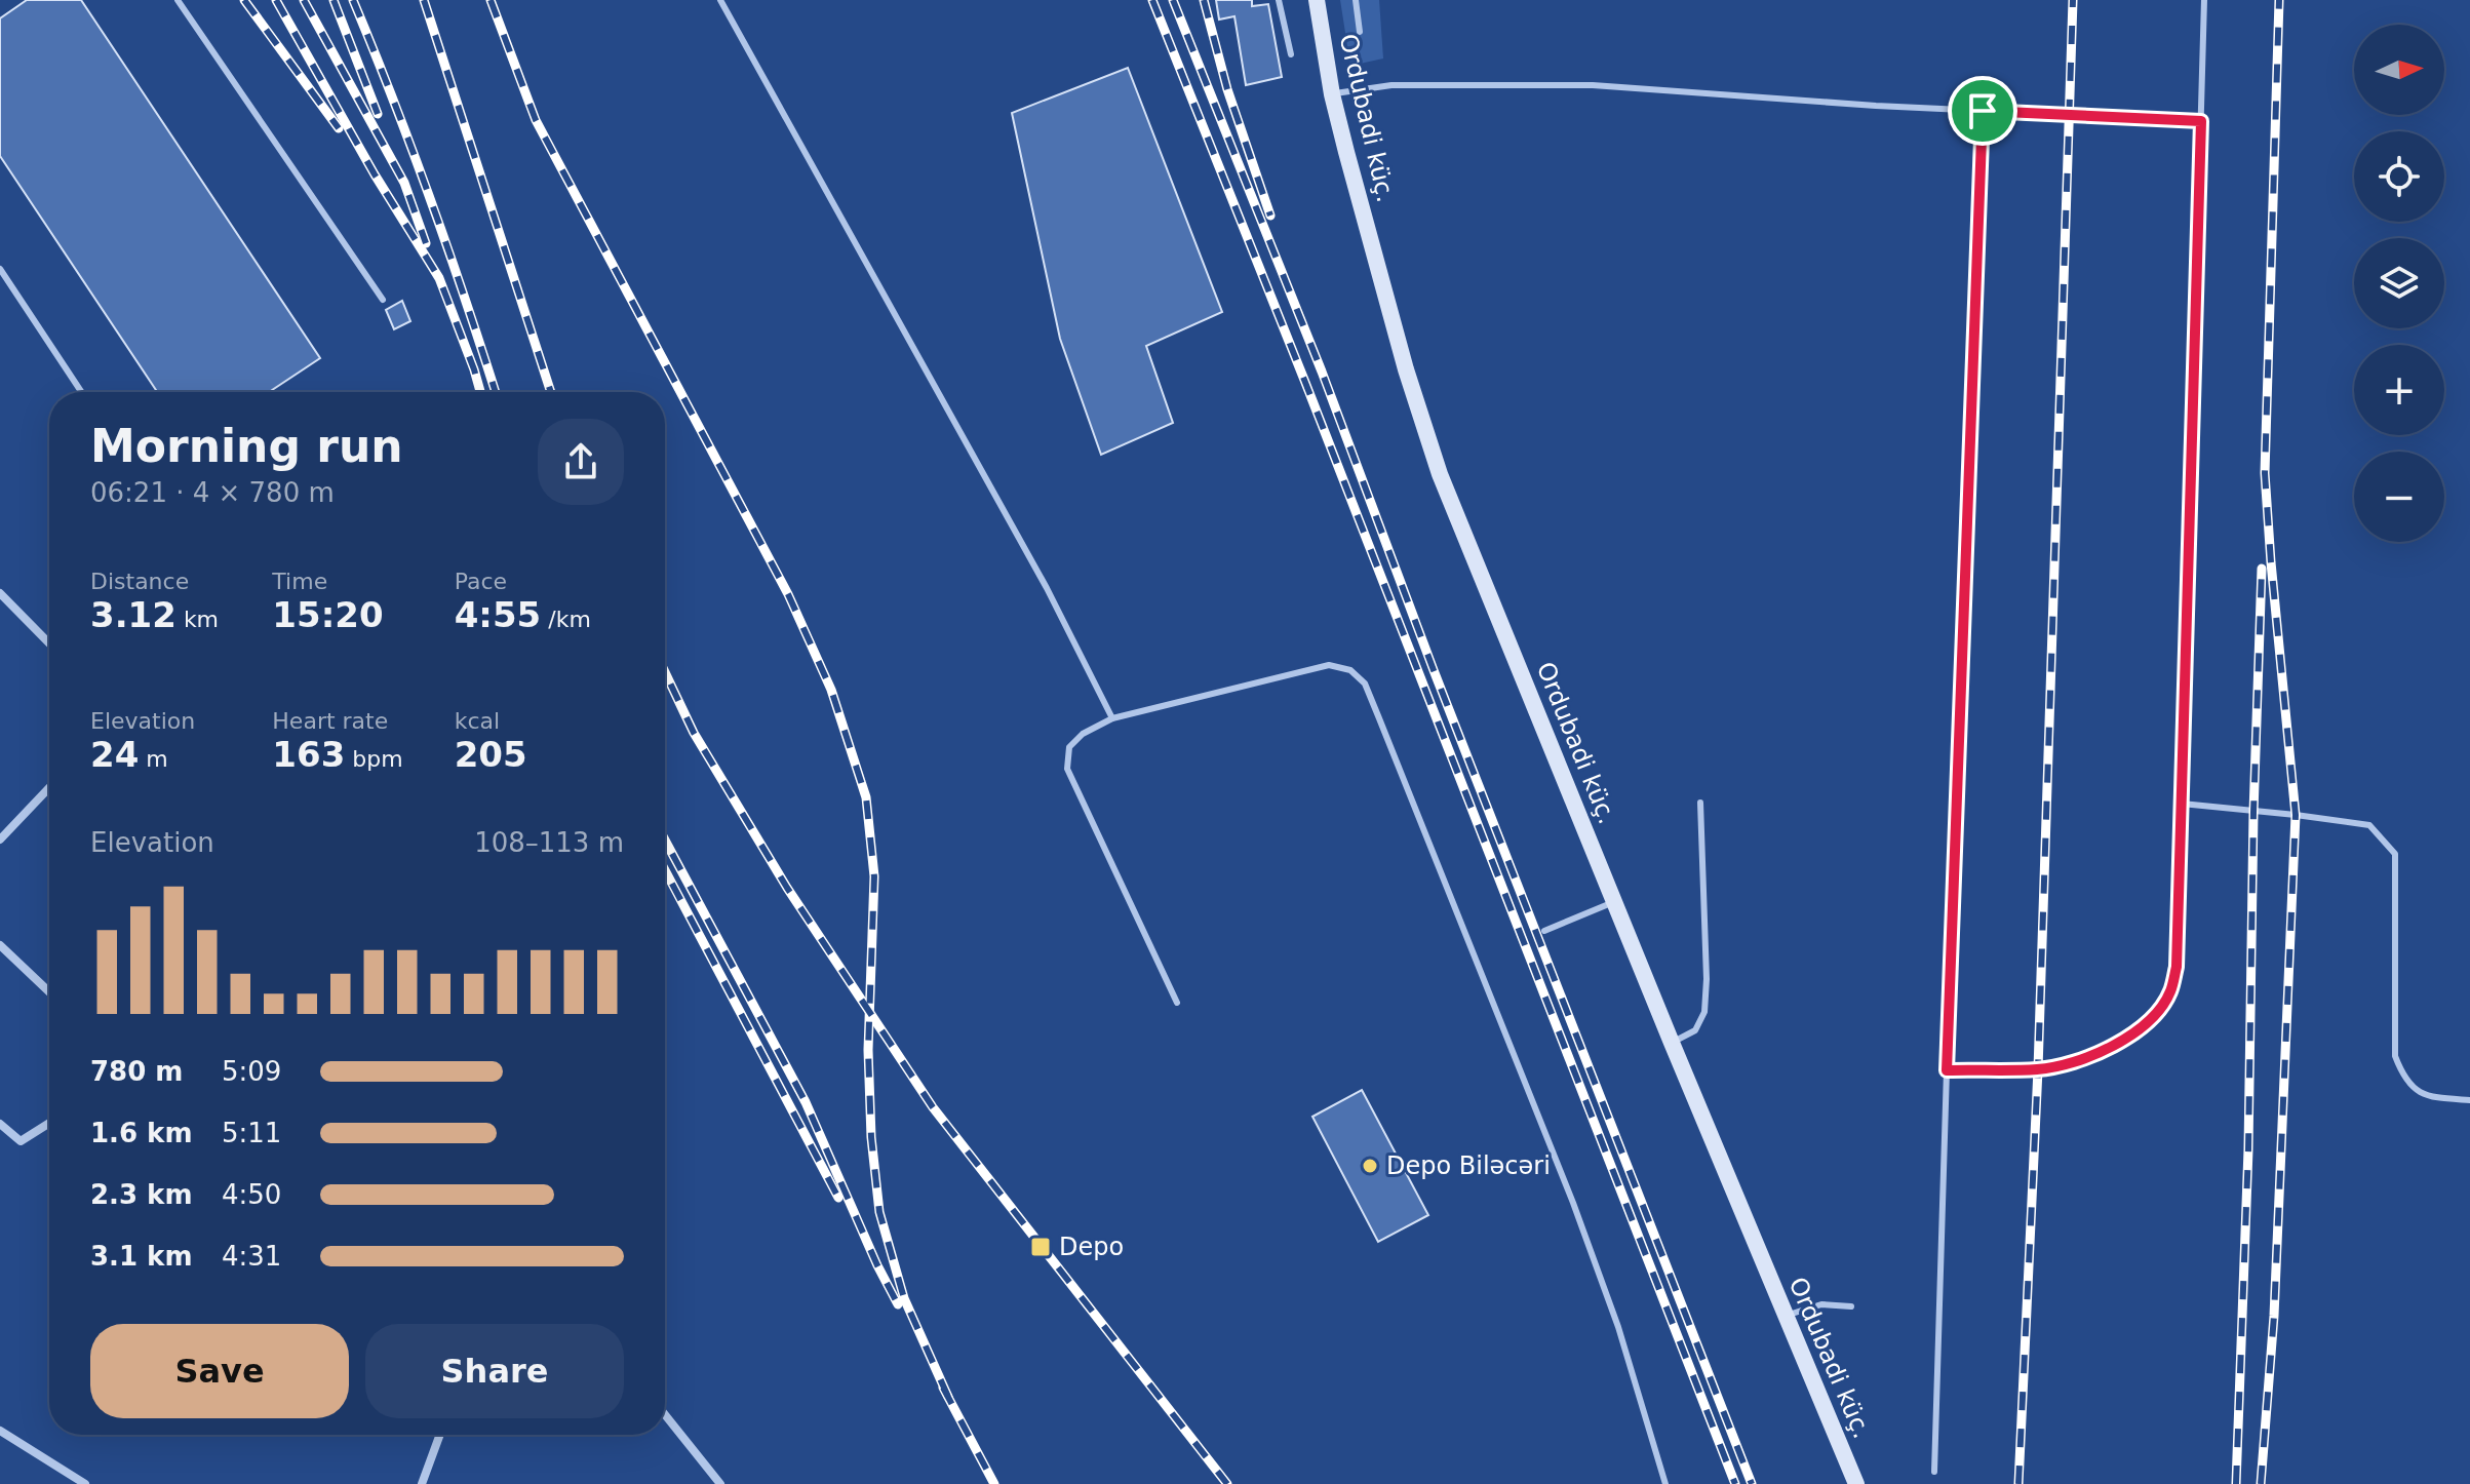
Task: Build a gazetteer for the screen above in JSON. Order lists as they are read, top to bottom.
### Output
{
  "streets": {
    "main road": ["Ordubadi küç."]
  },
  "places": {
    "other": ["Depo Biləcəri"],
    "transit": ["Depo"]
  },
  "north": "right",
  "page": {
    "map_buttons": ["+", "−"],
    "heading": ["Morning run", "06:21 · 4 × 780 m"],
    "stats": [
      ["Distance", "3.12 km"],
      ["Time", "15:20"],
      ["Pace", "4:55 /km"],
      ["Elevation", "24 m"],
      ["Heart rate", "163 bpm"],
      ["kcal", "205"]
    ],
    "chart": ["Elevation", "108–113 m"],
    "list": [
      {
        "name": "780 m",
        "note": "5:09"
      },
      {
        "name": "1.6 km",
        "note": "5:11"
      },
      {
        "name": "2.3 km",
        "note": "4:50"
      },
      {
        "name": "3.1 km",
        "note": "4:31"
      }
    ],
    "buttons": ["Save", "Share"]
  }
}
